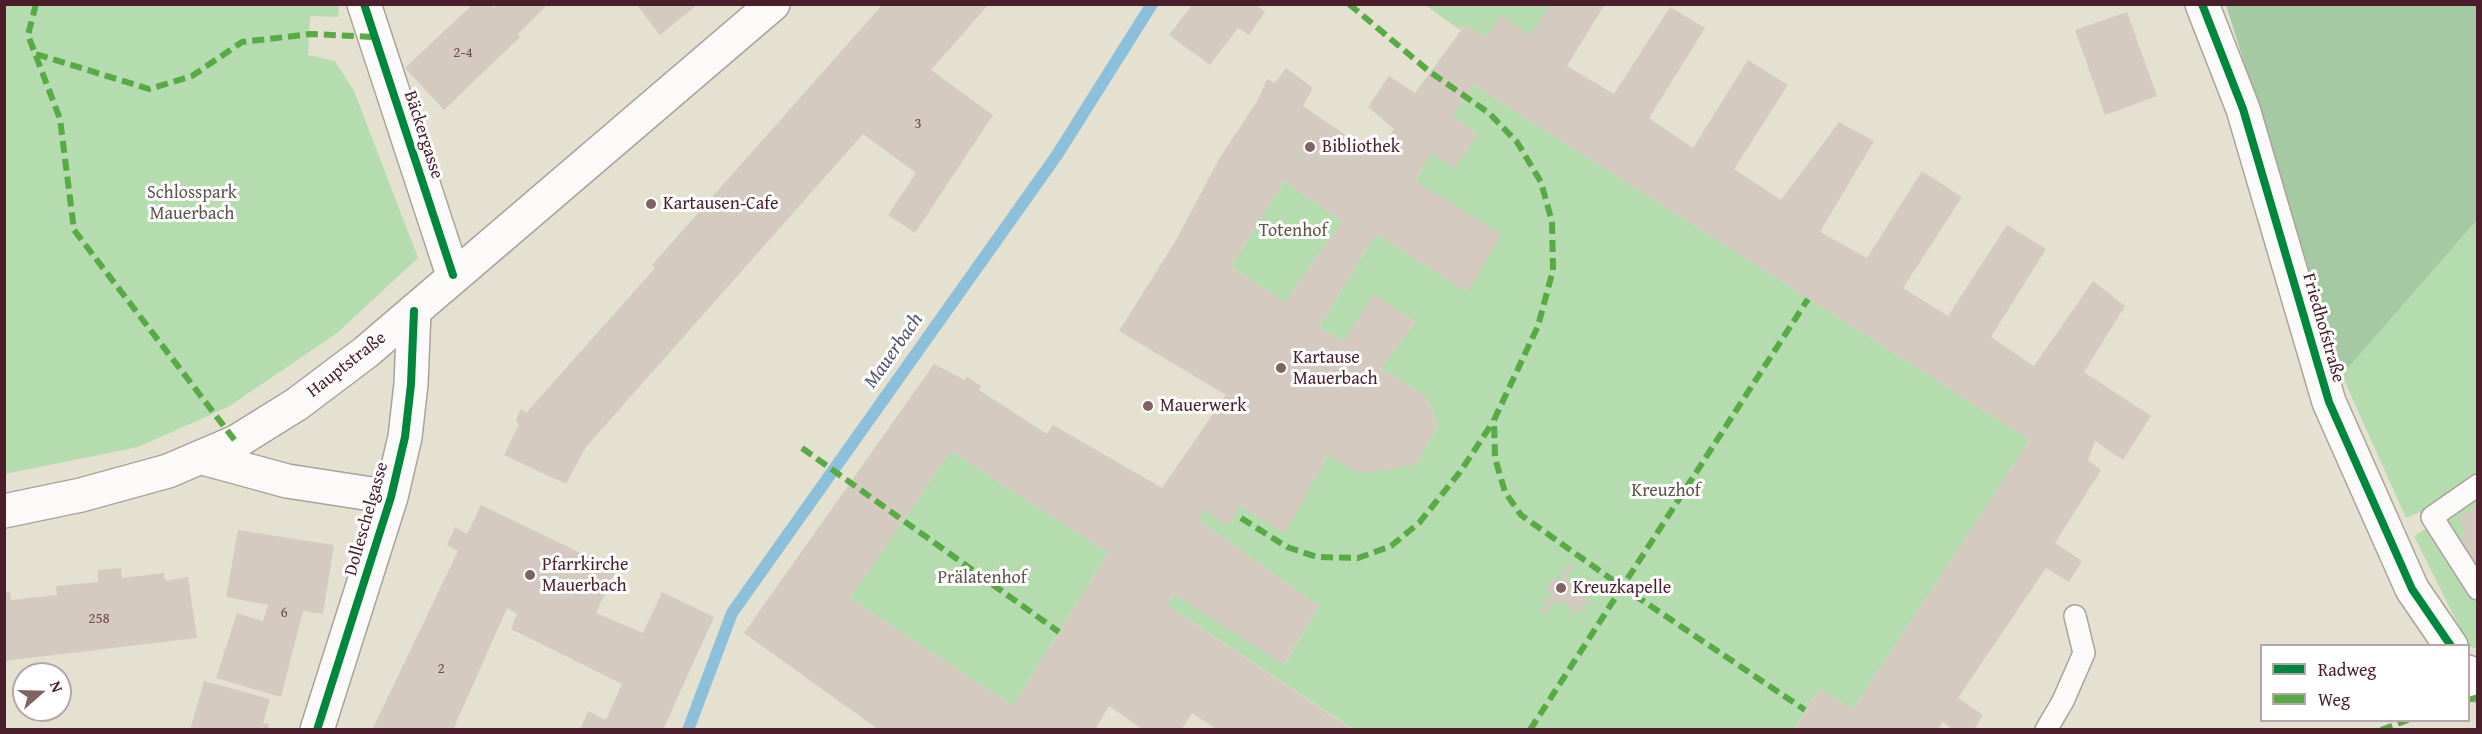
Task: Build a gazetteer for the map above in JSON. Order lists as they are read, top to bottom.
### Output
{
  "streets": {
    "street": [
      "Bäckergasse",
      "Friedhofstraße",
      "Hauptstraße",
      "Dolleschelgasse"
    ]
  },
  "crossings": [
    ["Bäckergasse", "Hauptstraße"],
    ["Hauptstraße", "Dolleschelgasse"]
  ],
  "water": ["Mauerbach"],
  "parks": [
    "Schlosspark Mauerbach",
    "Totenhof",
    "Kreuzhof",
    "Prälatenhof"
  ],
  "places": [
    "Bibliothek",
    "Kartausen-Cafe",
    "Kartause Mauerbach",
    "Mauerwerk",
    "Pfarrkirche Mauerbach",
    "Kreuzkapelle"
  ],
  "house_numbers": [
    "2-4",
    "3",
    "6",
    "258",
    "2"
  ],
  "legend": ["Radweg", "Weg"],
  "north": "right"
}
